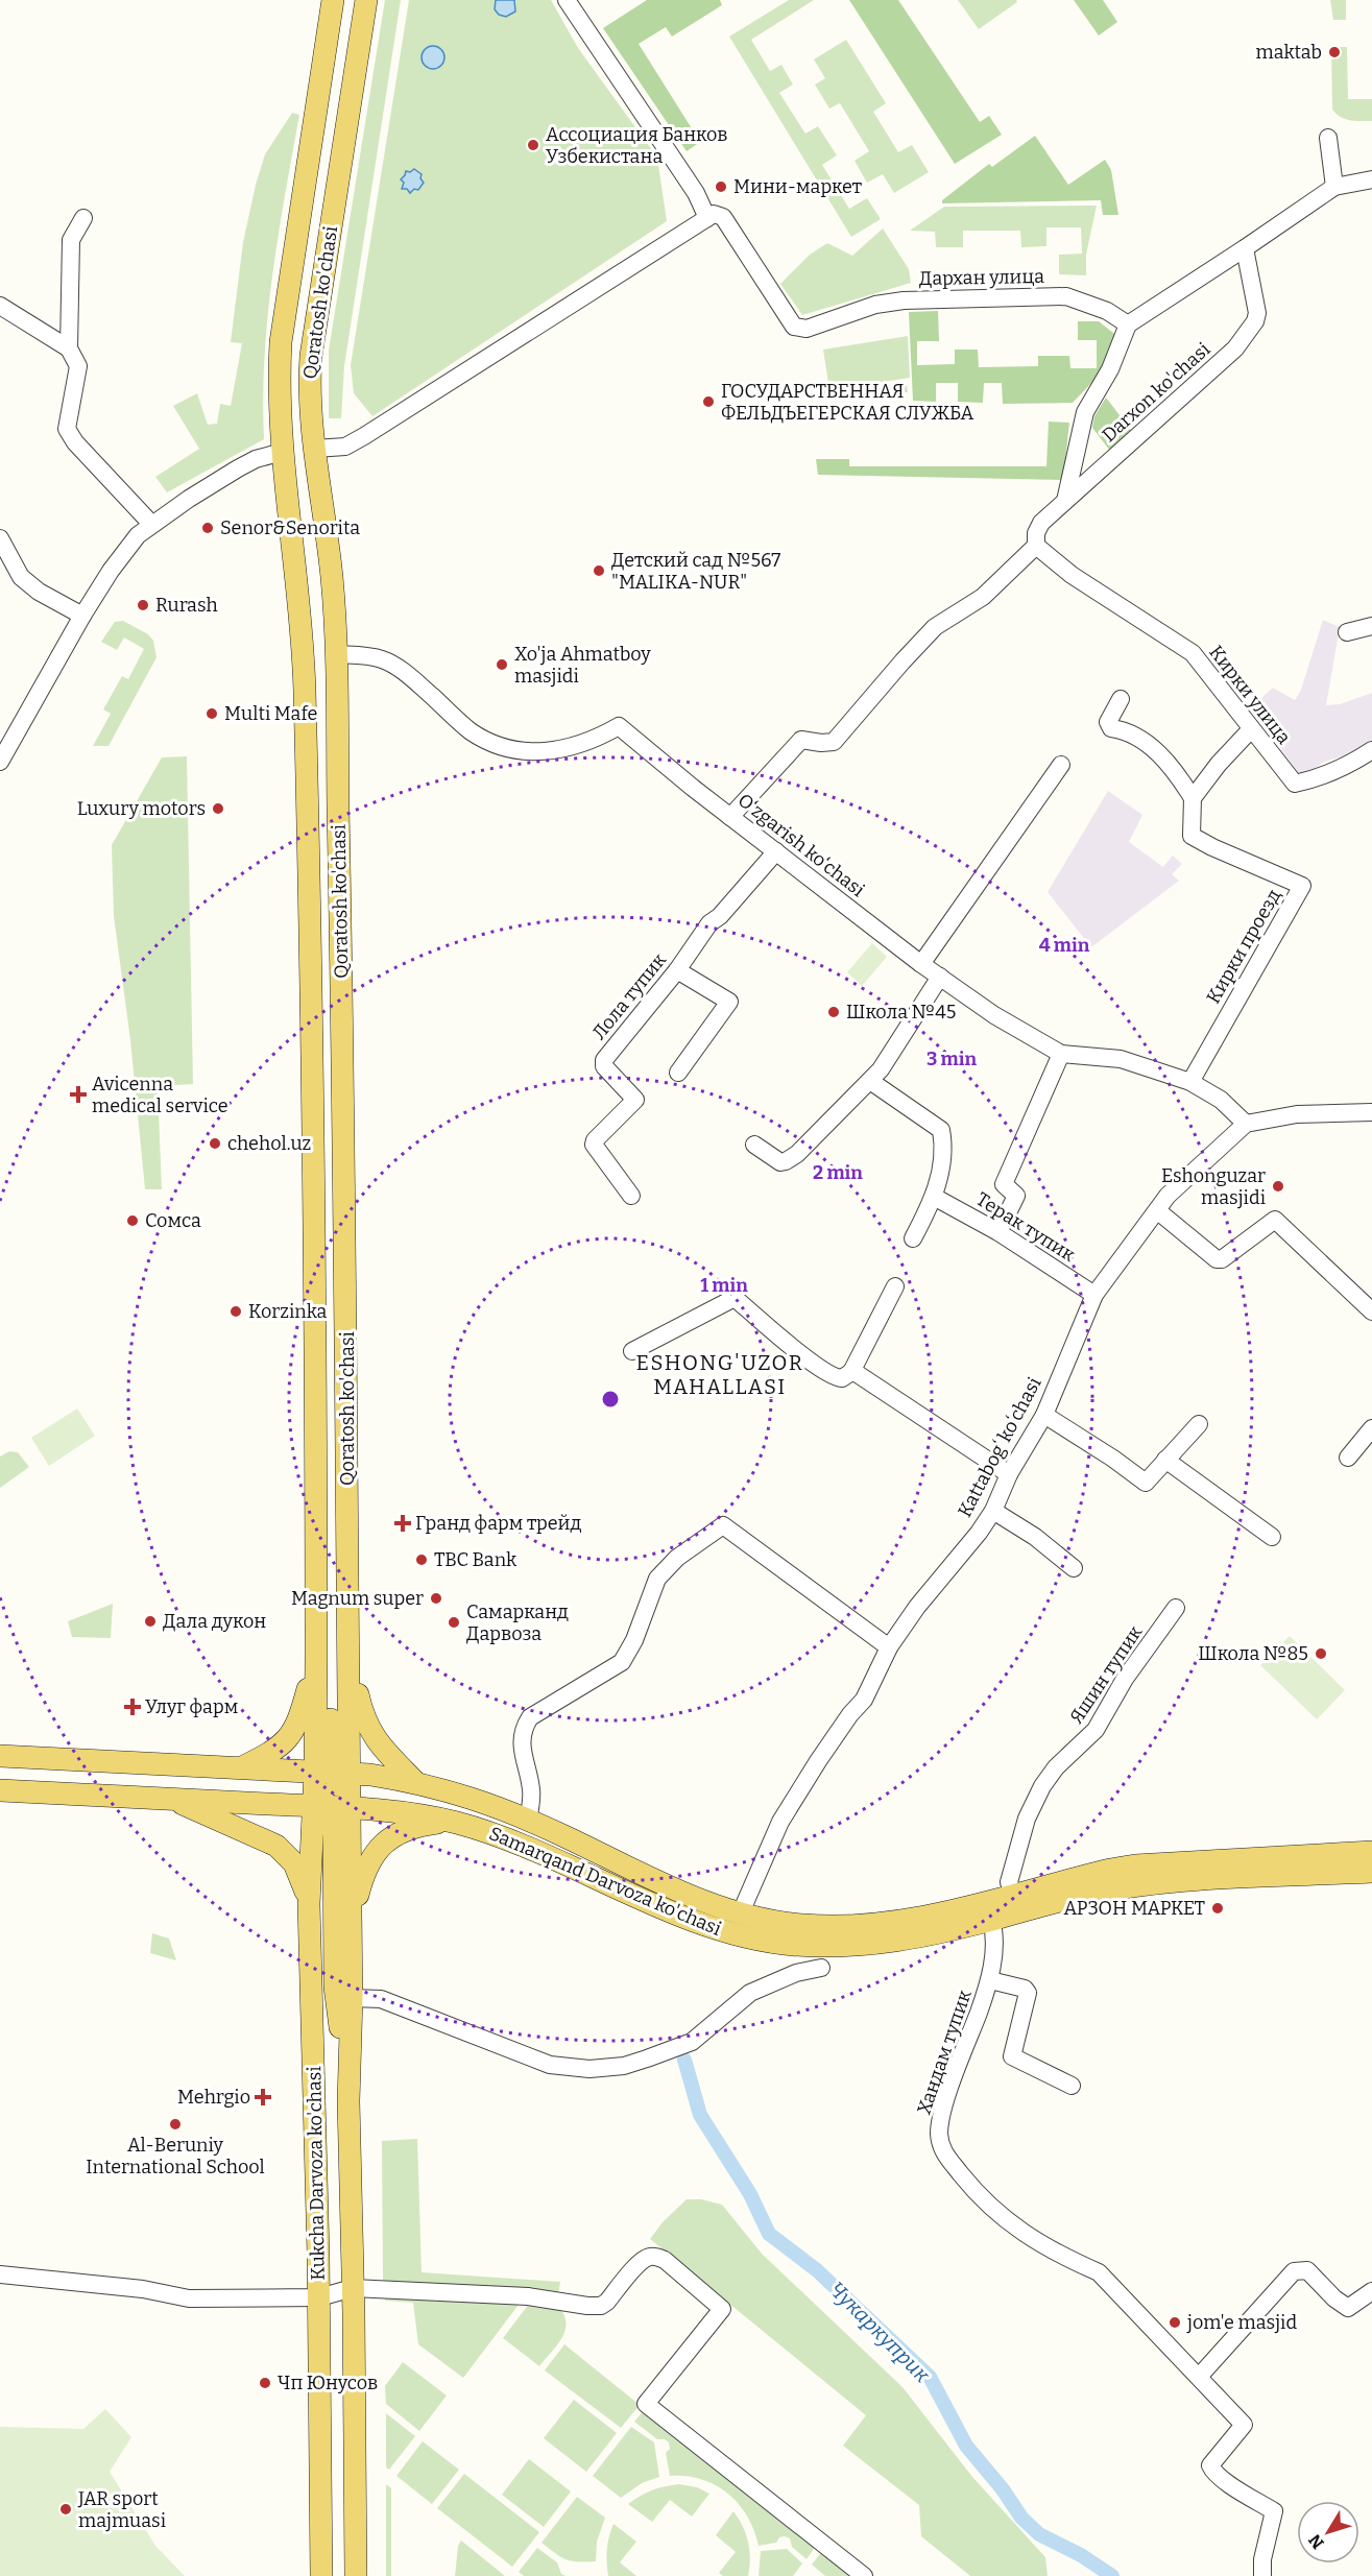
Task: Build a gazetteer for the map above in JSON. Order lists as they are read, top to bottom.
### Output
{
  "streets": {
    "main road": ["Qoratosh ko'chasi", "Samarqand Darvoza ko'chasi", "Kukcha Darvoza ko'chasi"],
    "street": [
      "Дархан улица",
      "Darxon ko'chasi",
      "Кирки улица",
      "O‘zgarish ko‘chasi",
      "Кирки проезд",
      "Лола тупик",
      "Терак тупик",
      "Kattabogʻ koʻchasi",
      "Яшин тупик",
      "Хандам тупик"
    ]
  },
  "crossings": [
    ["Qoratosh ko'chasi", "O‘zgarish ko‘chasi"],
    ["Qoratosh ko'chasi", "Samarqand Darvoza ko'chasi"],
    ["Qoratosh ko'chasi", "Kukcha Darvoza ko'chasi"],
    ["Darxon ko'chasi", "Кирки улица"],
    ["O‘zgarish ko‘chasi", "Кирки проезд"],
    ["O‘zgarish ko‘chasi", "Лола тупик"],
    ["O‘zgarish ko‘chasi", "Kattabogʻ koʻchasi"],
    ["Терак тупик", "Kattabogʻ koʻchasi"],
    ["Kattabogʻ koʻchasi", "Samarqand Darvoza ko'chasi"],
    ["Яшин тупик", "Samarqand Darvoza ko'chasi"],
    ["Samarqand Darvoza ko'chasi", "Хандам тупик"],
    ["Samarqand Darvoza ko'chasi", "Kukcha Darvoza ko'chasi"]
  ],
  "districts": ["ESHONG'UZOR MAHALLASI"],
  "water": ["Чукаркуприк"],
  "places": {
    "other": [
      "maktab",
      "Ассоциация Банков Узбекистана",
      "Мини-маркет",
      "ГОСУДАРСТВЕННАЯ ФЕЛЬДЪЕГЕРСКАЯ СЛУЖБА",
      "Senor&Senorita",
      "Детский сад №567 \"MALIKA-NUR\"",
      "Rurash",
      "Xo'ja Ahmatboy masjidi",
      "Multi Mafe",
      "Luxury motors",
      "Школа №45",
      "chehol.uz",
      "Eshonguzar masjidi",
      "Сомса",
      "Korzinka",
      "TBC Bank",
      "Magnum super",
      "Дала дукон",
      "Самарканд Дарвоза",
      "Школа №85",
      "АРЗОН МАРКЕТ",
      "Al-Beruniy International School",
      "jom'e masjid",
      "Чп Юнусов",
      "JAR sport majmuasi"
    ],
    "health": [
      "Avicenna medical service",
      "Гранд фарм трейд",
      "Улуг фарм",
      "Mehrgio"
    ]
  },
  "north": "bottom left",
  "rings": [
    "4 min",
    "3 min",
    "2 min",
    "1 min"
  ]
}
